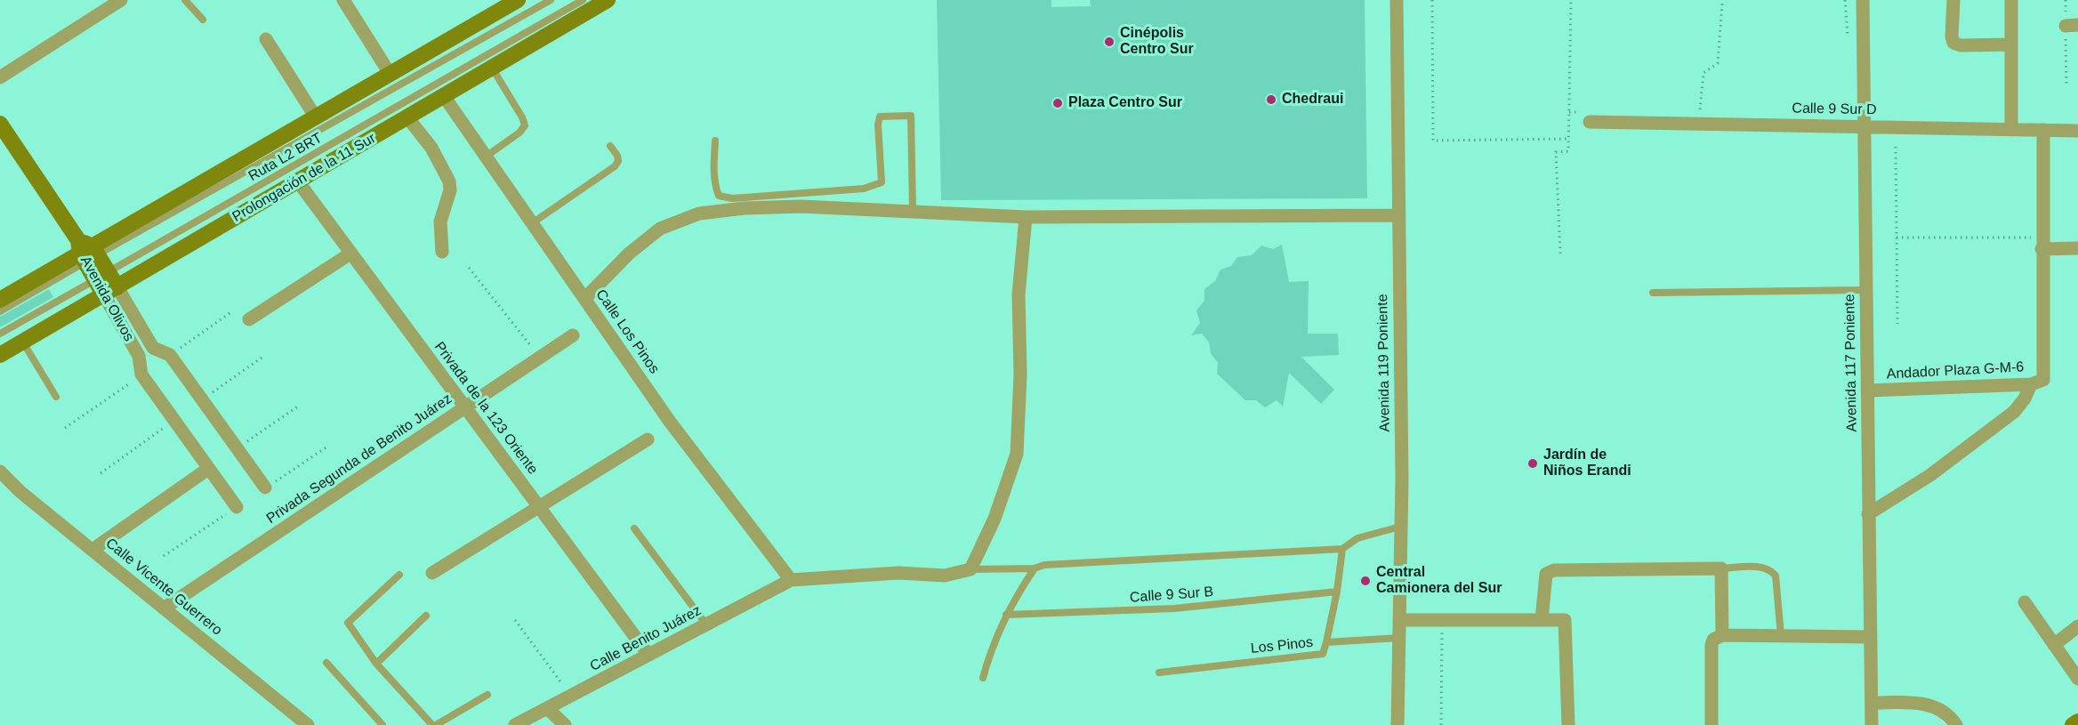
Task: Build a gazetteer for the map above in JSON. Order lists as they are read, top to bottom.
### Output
{
  "streets": {
    "main road": ["Prolongación de la 11 Sur", "Avenida Olivos"],
    "street": [
      "Calle 9 Sur D",
      "Calle Los Pinos",
      "Avenida 119 Poniente",
      "Avenida 117 Poniente",
      "Andador Plaza G-M-6",
      "Privada de la 123 Oriente",
      "Privada Segunda de Benito Juárez",
      "Calle Vicente Guerrero",
      "Calle Benito Juárez"
    ],
    "lane": ["Ruta L2 BRT", "Calle 9 Sur B", "Los Pinos"]
  },
  "crossings": [
    ["Calle 9 Sur D", "Avenida 117 Poniente"],
    ["Ruta L2 BRT", "Avenida Olivos"],
    ["Prolongación de la 11 Sur", "Avenida Olivos"],
    ["Prolongación de la 11 Sur", "Calle Los Pinos"],
    ["Prolongación de la 11 Sur", "Privada de la 123 Oriente"],
    ["Calle Los Pinos", "Calle Benito Juárez"],
    ["Avenida 119 Poniente", "Los Pinos"],
    ["Avenida 117 Poniente", "Andador Plaza G-M-6"],
    ["Privada de la 123 Oriente", "Privada Segunda de Benito Juárez"],
    ["Privada de la 123 Oriente", "Calle Benito Juárez"],
    ["Privada Segunda de Benito Juárez", "Calle Vicente Guerrero"]
  ],
  "places": [
    "Cinépolis Centro Sur",
    "Chedraui",
    "Plaza Centro Sur",
    "Jardín de Niños Erandi",
    "Central Camionera del Sur"
  ]
}
